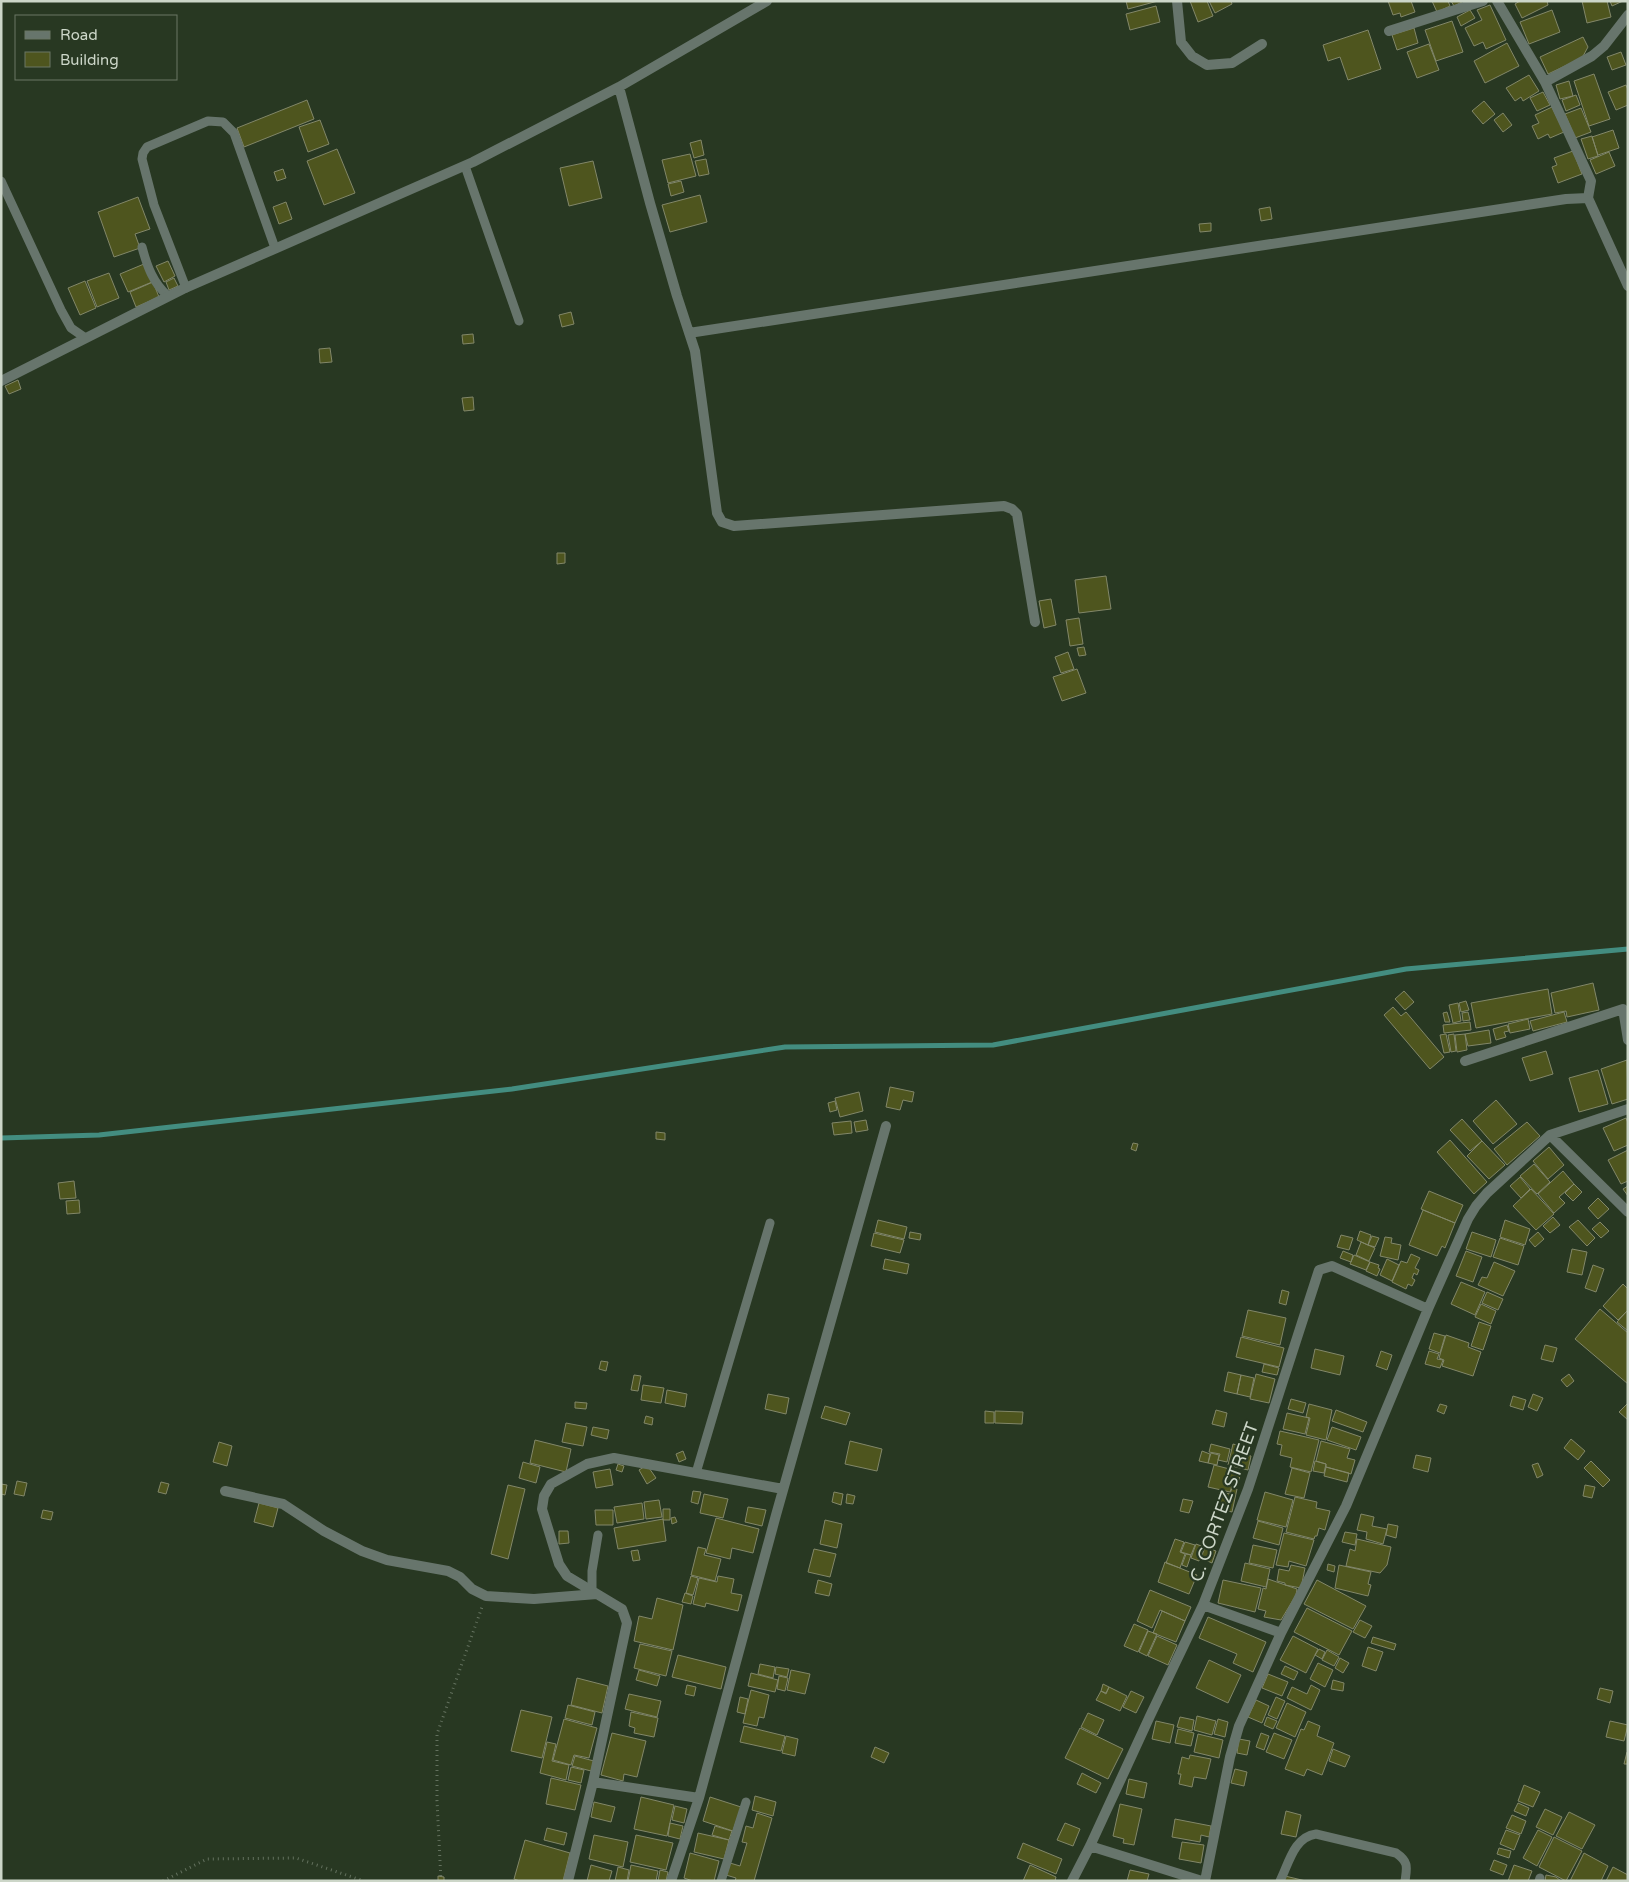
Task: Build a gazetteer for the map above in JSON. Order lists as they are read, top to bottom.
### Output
{
  "streets": {
    "street": ["C. CORTEZ STREET"]
  },
  "legend": ["Road", "Building"]
}
